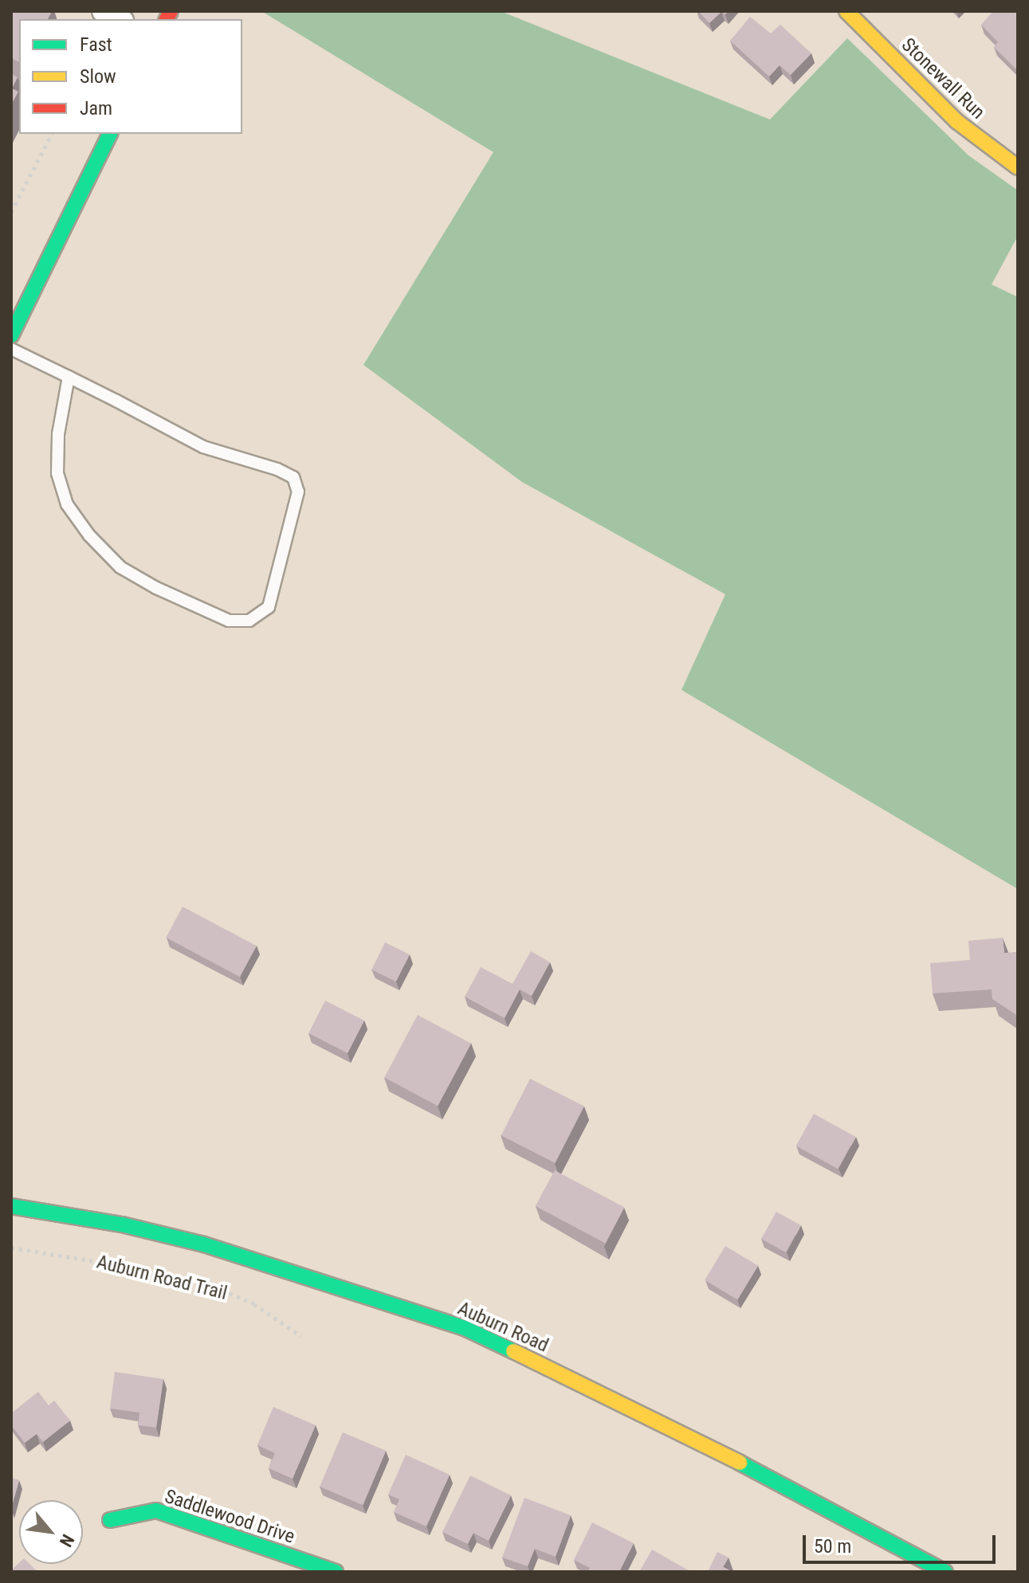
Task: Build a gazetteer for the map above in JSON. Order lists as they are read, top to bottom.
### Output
{
  "streets": {
    "main road": ["Stonewall Run", "Auburn Road", "Saddlewood Drive"],
    "path": ["Auburn Road Trail"]
  },
  "legend": ["Fast", "Slow", "Jam"],
  "scale_bar": "50 m",
  "north": "bottom right"
}
